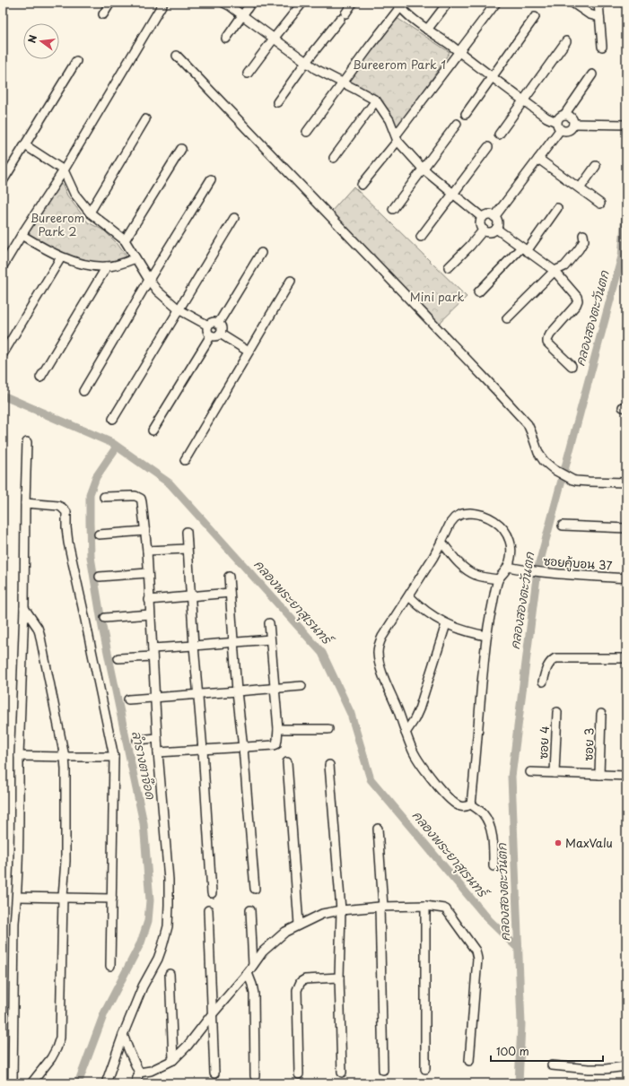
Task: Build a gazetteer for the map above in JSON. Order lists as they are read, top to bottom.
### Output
{
  "streets": {
    "street": ["ซอยคู้บอน 37", "ซอย 4", "ซอย 3"]
  },
  "water": ["คลองสองตะวันตก", "คลองพระยาสุเรนทร์", "ลำรางตาจ๊อด"],
  "parks": ["Bureerom Park 1", "Bureerom Park 2", "Mini park"],
  "places": ["MaxValu"],
  "scale_bar": "100 m",
  "north": "left"
}
